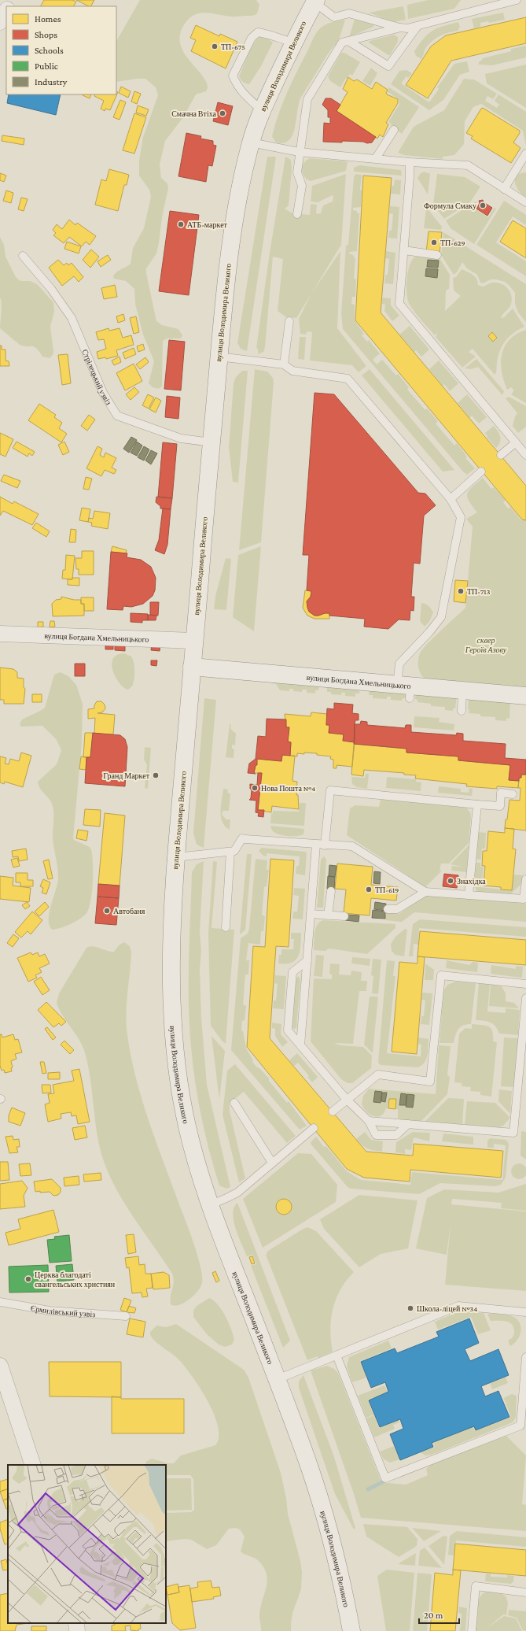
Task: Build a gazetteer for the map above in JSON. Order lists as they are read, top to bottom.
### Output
{
  "streets": {
    "main road": ["вулиця Володимира Великого", "вулиця Богдана Хмельницького"],
    "lane": ["Стрілецький узвіз", "Єрмилівський узвіз"]
  },
  "crossings": [
    ["вулиця Володимира Великого", "Стрілецький узвіз"],
    ["вулиця Володимира Великого", "вулиця Богдана Хмельницького"]
  ],
  "parks": ["сквер Героїв Азову"],
  "places": [
    "ТП-675",
    "Смачна Втіха",
    "Формула Смаку",
    "АТБ-маркет",
    "ТП-629",
    "ТП-713",
    "Гранд Маркет",
    "Нова Пошта №4",
    "Знахідка",
    "ТП-619",
    "Автобаня",
    "Церква благодаті євангельських християн",
    "Школа-ліцей №34"
  ],
  "legend": [
    "Homes",
    "Shops",
    "Schools",
    "Public",
    "Industry"
  ],
  "scale_bar": "20 m"
}
